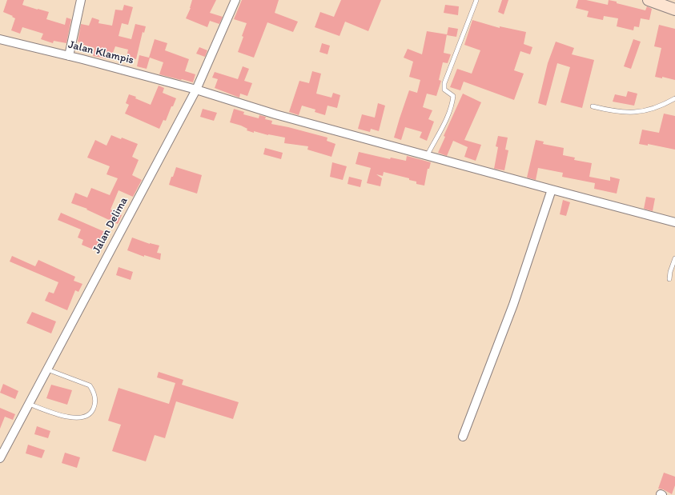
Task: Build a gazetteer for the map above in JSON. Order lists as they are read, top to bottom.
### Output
{
  "streets": {
    "street": ["Jalan Klampis", "Jalan Delima"]
  },
  "crossings": [
    ["Jalan Klampis", "Jalan Delima"]
  ]
}
